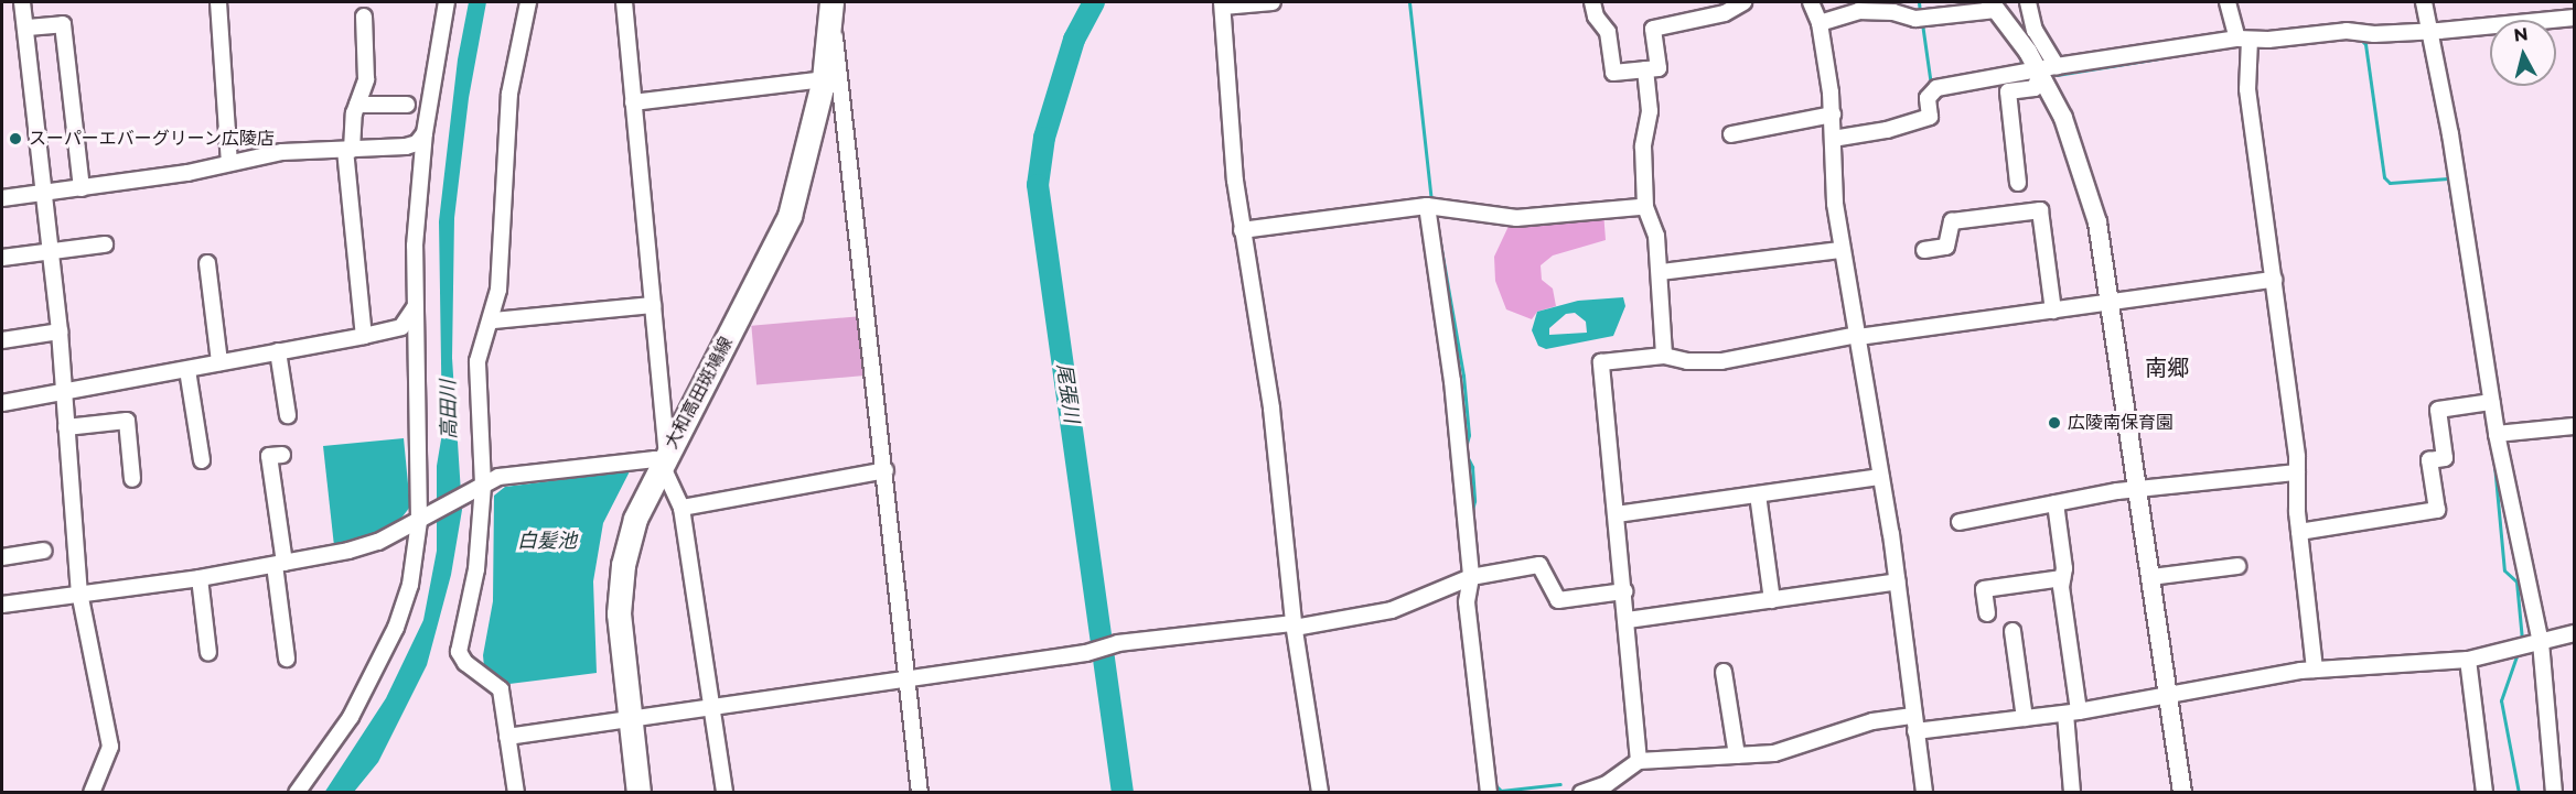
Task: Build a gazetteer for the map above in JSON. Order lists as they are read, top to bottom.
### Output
{
  "streets": {
    "main road": ["大和高田斑鳩線"]
  },
  "districts": ["南郷"],
  "water": ["尾張川", "高田川", "白髪池"],
  "places": ["スーパーエバーグリーン広陵店", "広陵南保育園"],
  "north": "top"
}
